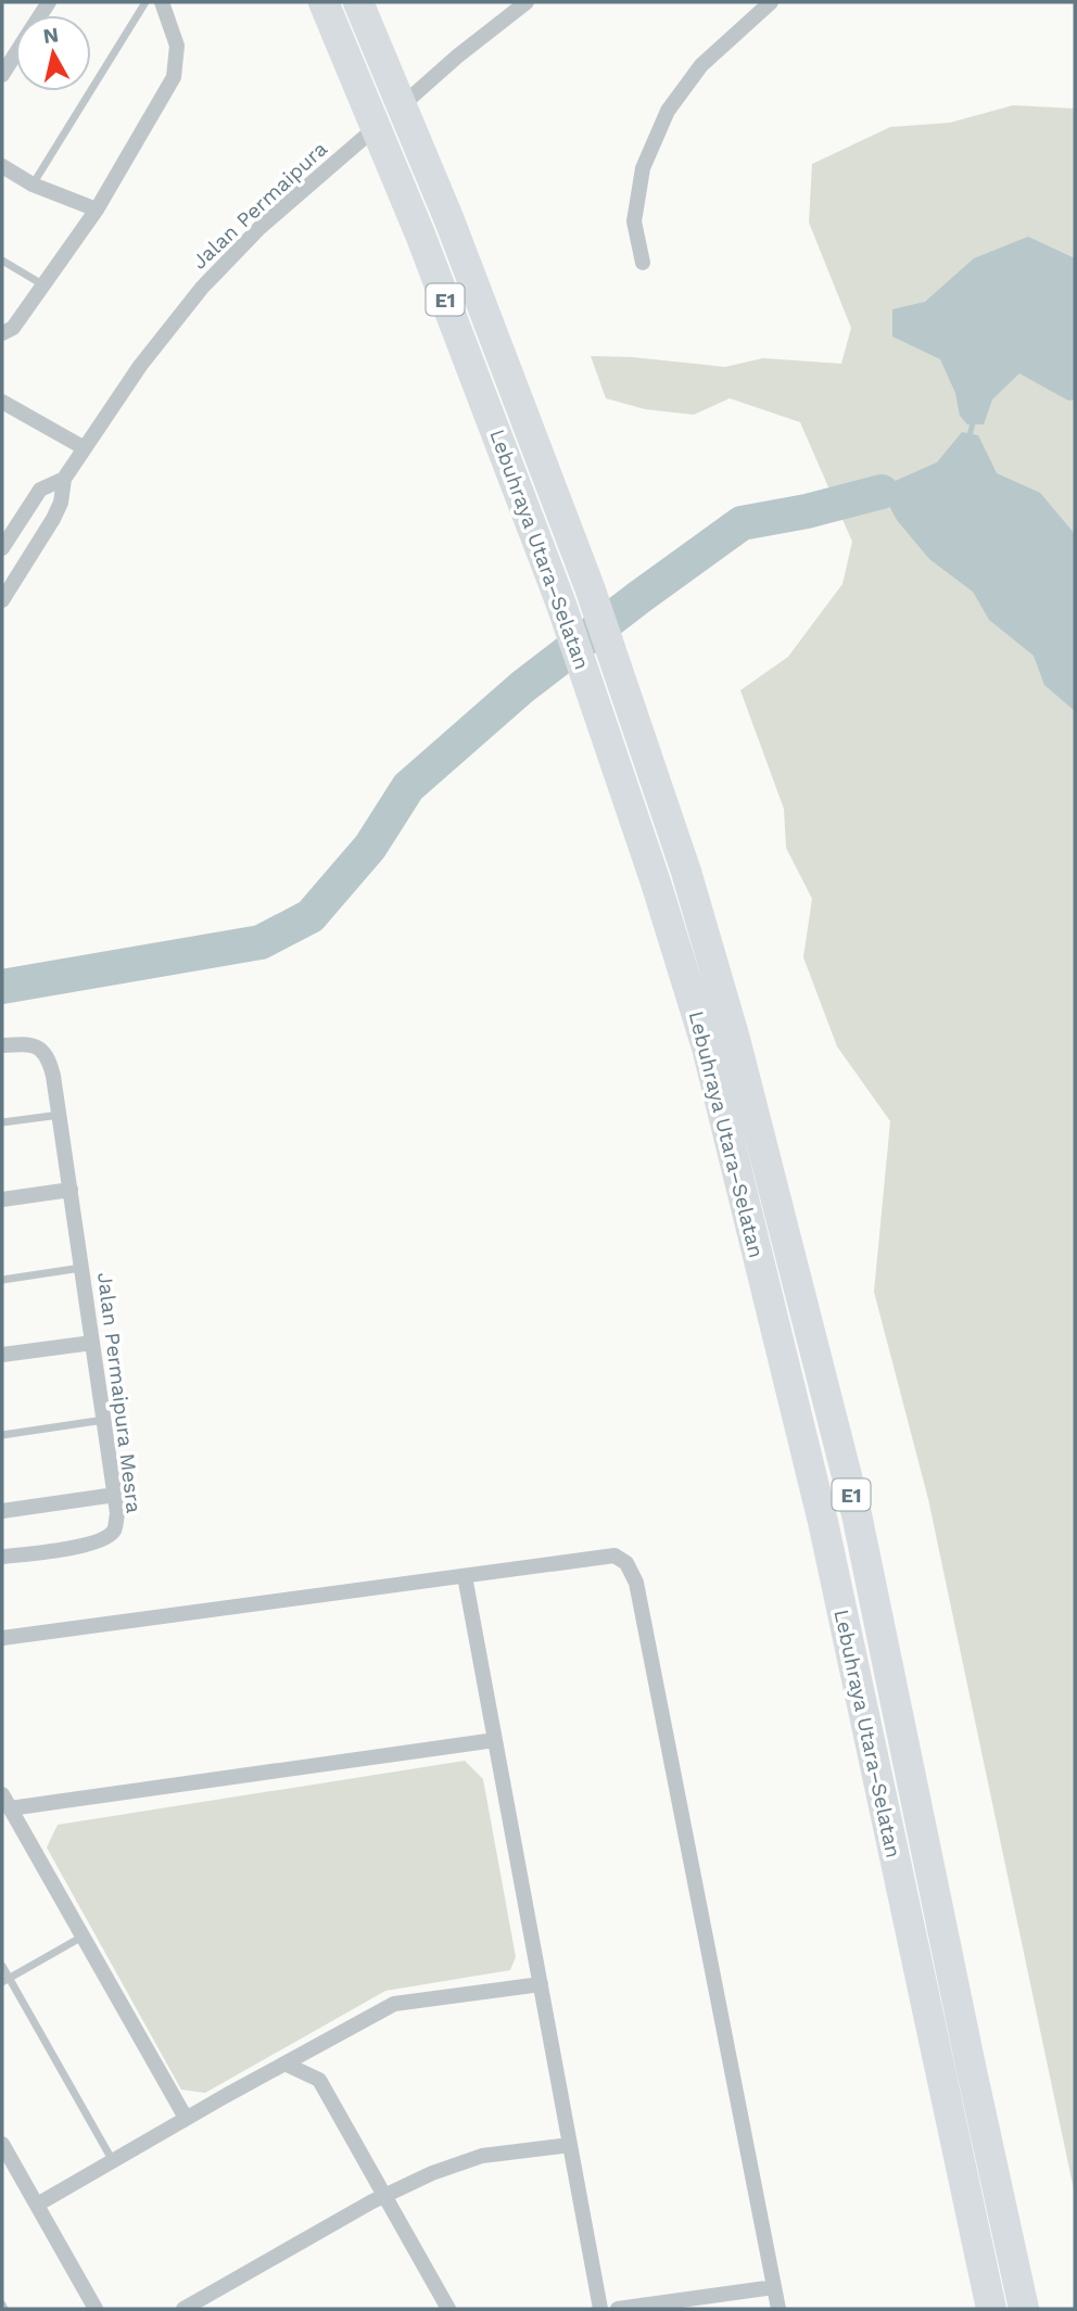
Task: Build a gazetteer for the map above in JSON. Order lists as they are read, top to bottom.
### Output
{
  "streets": {
    "highway": ["E1", "Lebuhraya Utara–Selatan"],
    "street": ["Jalan Permaipura", "Jalan Permaipura Mesra"]
  },
  "north": "top"
}
